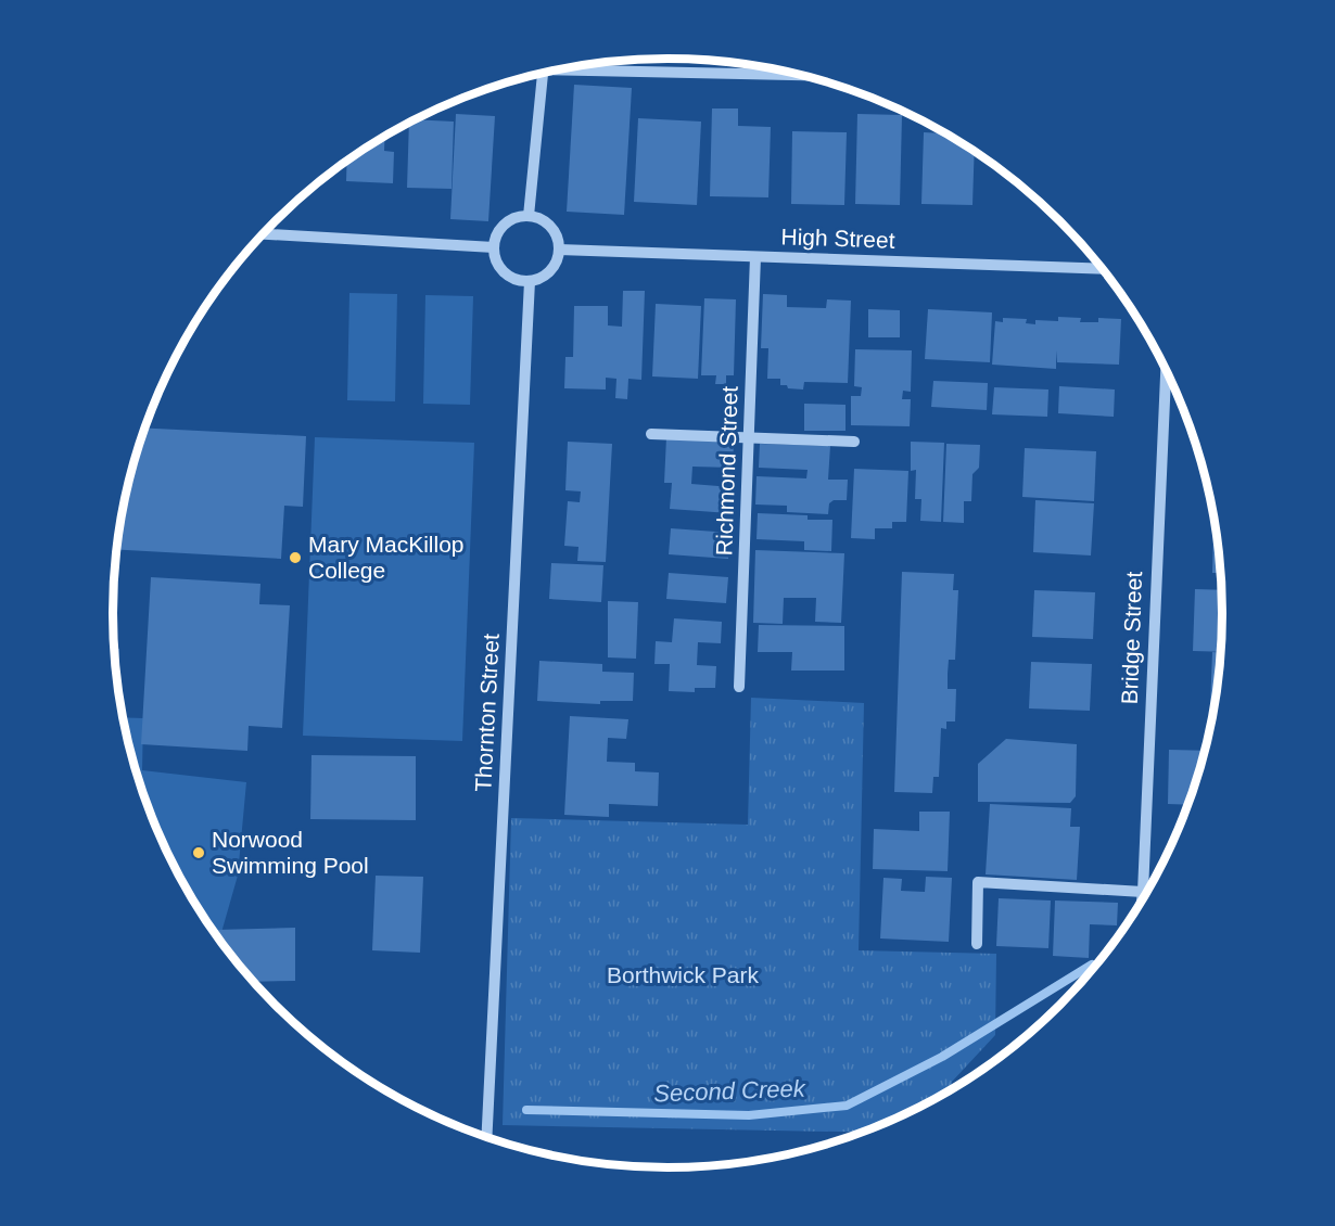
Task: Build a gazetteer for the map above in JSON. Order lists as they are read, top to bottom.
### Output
{
  "streets": {
    "street": [
      "High Street",
      "Richmond Street",
      "Bridge Street",
      "Thornton Street"
    ]
  },
  "crossings": [
    ["High Street", "Richmond Street"],
    ["High Street", "Thornton Street"]
  ],
  "water": ["Second Creek"],
  "parks": ["Borthwick Park"],
  "places": ["Mary MacKillop College", "Norwood Swimming Pool"]
}
